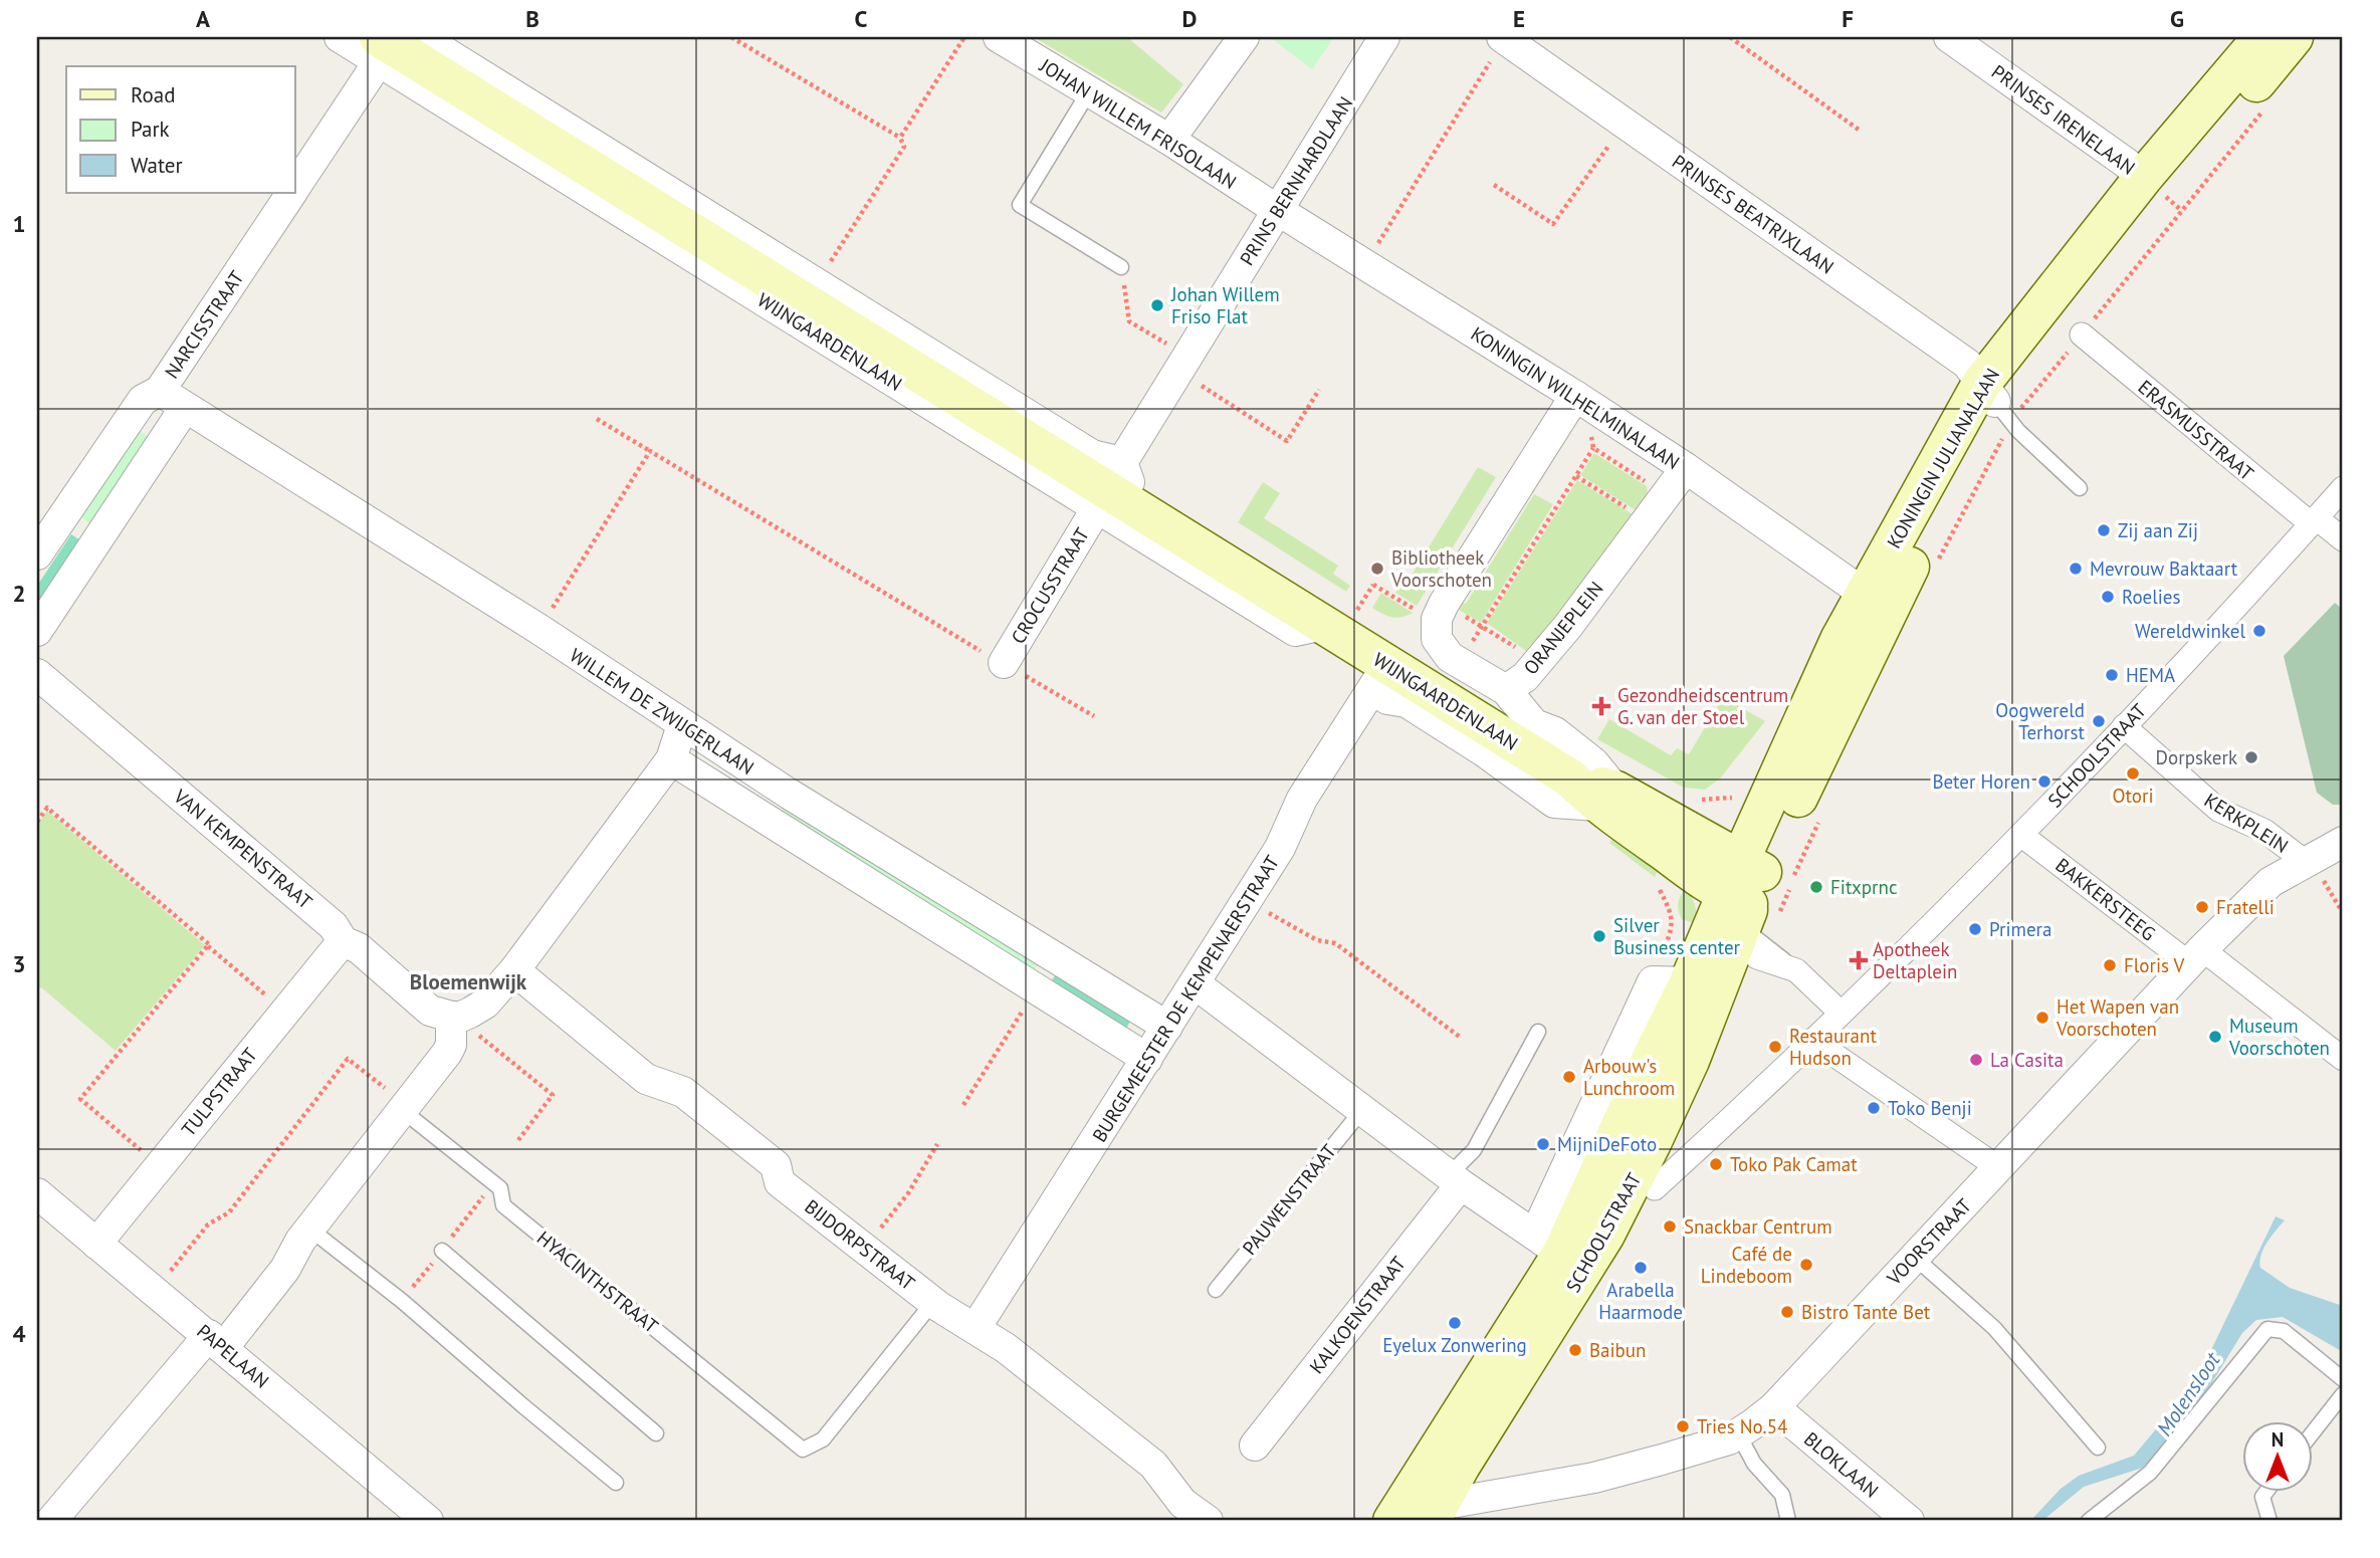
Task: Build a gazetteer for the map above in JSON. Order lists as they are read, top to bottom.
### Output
{
  "streets": {
    "main road": ["WIJNGAARDENLAAN", "KONINGIN JULIANALAAN", "SCHOOLSTRAAT"],
    "street": [
      "PRINSES IRENELAAN",
      "JOHAN WILLEM FRISOLAAN",
      "PRINS BERNHARDLAAN",
      "PRINSES BEATRIXLAAN",
      "NARCISSTRAAT",
      "KONINGIN WILHELMINALAAN",
      "ERASMUSSTRAAT",
      "CROCUSSTRAAT",
      "ORANJEPLEIN",
      "WILLEM DE ZWIJGERLAAN",
      "KERKPLEIN",
      "VAN KEMPENSTRAAT",
      "BAKKERSTEEG",
      "BURGEMEESTER DE KEMPENAERSTRAAT",
      "TULPSTRAAT",
      "VOORSTRAAT",
      "BIJDORPSTRAAT",
      "KALKOENSTRAAT",
      "PAPELAAN",
      "BLOKLAAN"
    ],
    "lane": ["PAUWENSTRAAT", "HYACINTHSTRAAT"]
  },
  "crossings": [
    ["PRINSES IRENELAAN", "KONINGIN JULIANALAAN"],
    ["JOHAN WILLEM FRISOLAAN", "PRINS BERNHARDLAAN"],
    ["JOHAN WILLEM FRISOLAAN", "KONINGIN WILHELMINALAAN"],
    ["PRINS BERNHARDLAAN", "KONINGIN WILHELMINALAAN"],
    ["PRINSES BEATRIXLAAN", "KONINGIN JULIANALAAN"],
    ["NARCISSTRAAT", "WIJNGAARDENLAAN"],
    ["NARCISSTRAAT", "WILLEM DE ZWIJGERLAAN"],
    ["WIJNGAARDENLAAN", "KONINGIN JULIANALAAN"],
    ["WIJNGAARDENLAAN", "CROCUSSTRAAT"],
    ["WIJNGAARDENLAAN", "ORANJEPLEIN"],
    ["WIJNGAARDENLAAN", "SCHOOLSTRAAT"],
    ["WIJNGAARDENLAAN", "BURGEMEESTER DE KEMPENAERSTRAAT"],
    ["KONINGIN WILHELMINALAAN", "KONINGIN JULIANALAAN"],
    ["KONINGIN WILHELMINALAAN", "ORANJEPLEIN"],
    ["ERASMUSSTRAAT", "SCHOOLSTRAAT"],
    ["KONINGIN JULIANALAAN", "SCHOOLSTRAAT"],
    ["WILLEM DE ZWIJGERLAAN", "BURGEMEESTER DE KEMPENAERSTRAAT"],
    ["SCHOOLSTRAAT", "KERKPLEIN"],
    ["SCHOOLSTRAAT", "BAKKERSTEEG"],
    ["SCHOOLSTRAAT", "VOORSTRAAT"],
    ["KERKPLEIN", "VOORSTRAAT"],
    ["VAN KEMPENSTRAAT", "TULPSTRAAT"],
    ["BAKKERSTEEG", "VOORSTRAAT"],
    ["BURGEMEESTER DE KEMPENAERSTRAAT", "BIJDORPSTRAAT"],
    ["TULPSTRAAT", "PAPELAAN"],
    ["VOORSTRAAT", "BLOKLAAN"],
    ["BIJDORPSTRAAT", "HYACINTHSTRAAT"]
  ],
  "districts": ["Bloemenwijk"],
  "water": ["Molensloot"],
  "places": {
    "other": [
      "Johan Willem Friso Flat",
      "Zij aan Zij",
      "Bibliotheek Voorschoten",
      "Mevrouw Baktaart",
      "Roelies",
      "Wereldwinkel",
      "HEMA",
      "Oogwereld Terhorst",
      "Dorpskerk",
      "Otori",
      "Beter Horen",
      "Fitxprnc",
      "Fratelli",
      "Primera",
      "Silver Business center",
      "Floris V",
      "Het Wapen van Voorschoten",
      "Museum Voorschoten",
      "Restaurant Hudson",
      "La Casita",
      "Arbouw's Lunchroom",
      "Toko Benji",
      "MijniDeFoto",
      "Toko Pak Camat",
      "Snackbar Centrum",
      "Café de Lindeboom",
      "Arabella Haarmode",
      "Bistro Tante Bet",
      "Eyelux Zonwering",
      "Baibun",
      "Tries No.54"
    ],
    "health": ["Gezondheidscentrum G. van der Stoel", "Apotheek Deltaplein"]
  },
  "legend": ["Road", "Park", "Water"],
  "north": "top",
  "grid": {
    "columns": [
      "A",
      "B",
      "C",
      "D",
      "E",
      "F",
      "G"
    ],
    "rows": [
      "1",
      "2",
      "3",
      "4"
    ]
  }
}
